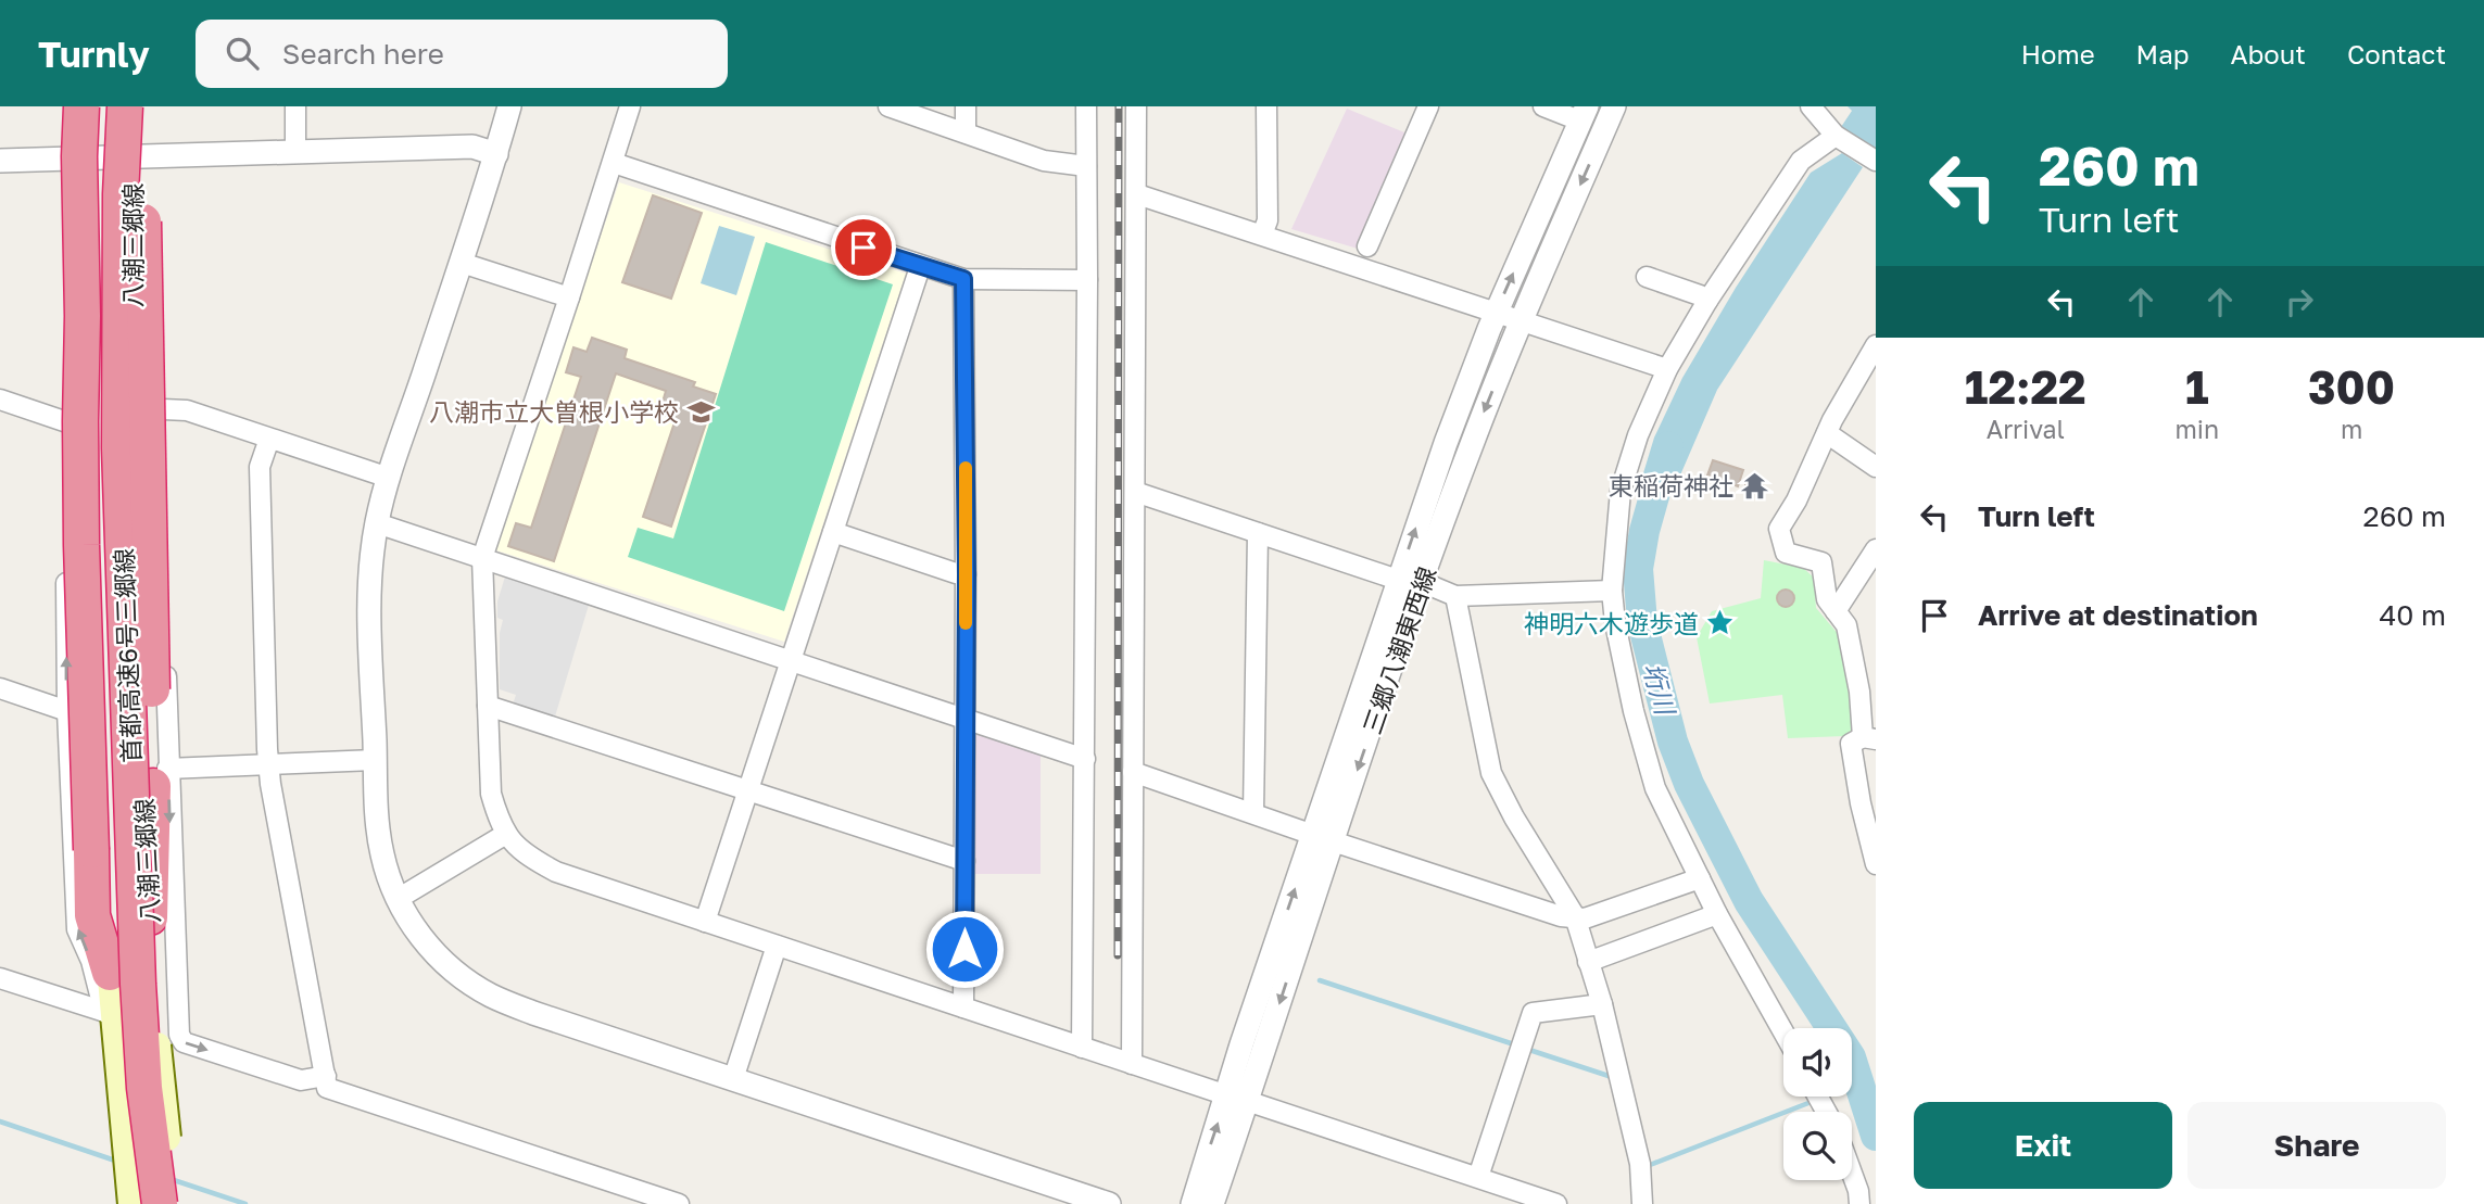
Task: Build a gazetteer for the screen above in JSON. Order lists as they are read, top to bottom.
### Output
{
  "streets": {
    "highway": ["首都高速6号三郷線"],
    "main road": ["八潮三郷線"],
    "street": ["三郷八潮東西線"]
  },
  "crossings": [
    ["八潮三郷線", "首都高速6号三郷線"]
  ],
  "water": ["垳川"],
  "places": {
    "school or university": ["八潮市立大曽根小学校"],
    "temple": ["東稲荷神社"],
    "place": ["神明六木遊歩道"]
  },
  "page": {
    "header": "Turnly",
    "search": "Search here",
    "nav": [
      "Home",
      "Map",
      "About",
      "Contact"
    ],
    "turn": ["260 m", "Turn left"],
    "eta": [
      "12:22",
      "Arrival",
      "1",
      "min",
      "300",
      "m"
    ],
    "list": [
      {
        "name": "Turn left",
        "value": "260 m"
      },
      {
        "name": "Arrive at destination",
        "value": "40 m"
      }
    ],
    "buttons": ["Exit", "Share"]
  }
}
